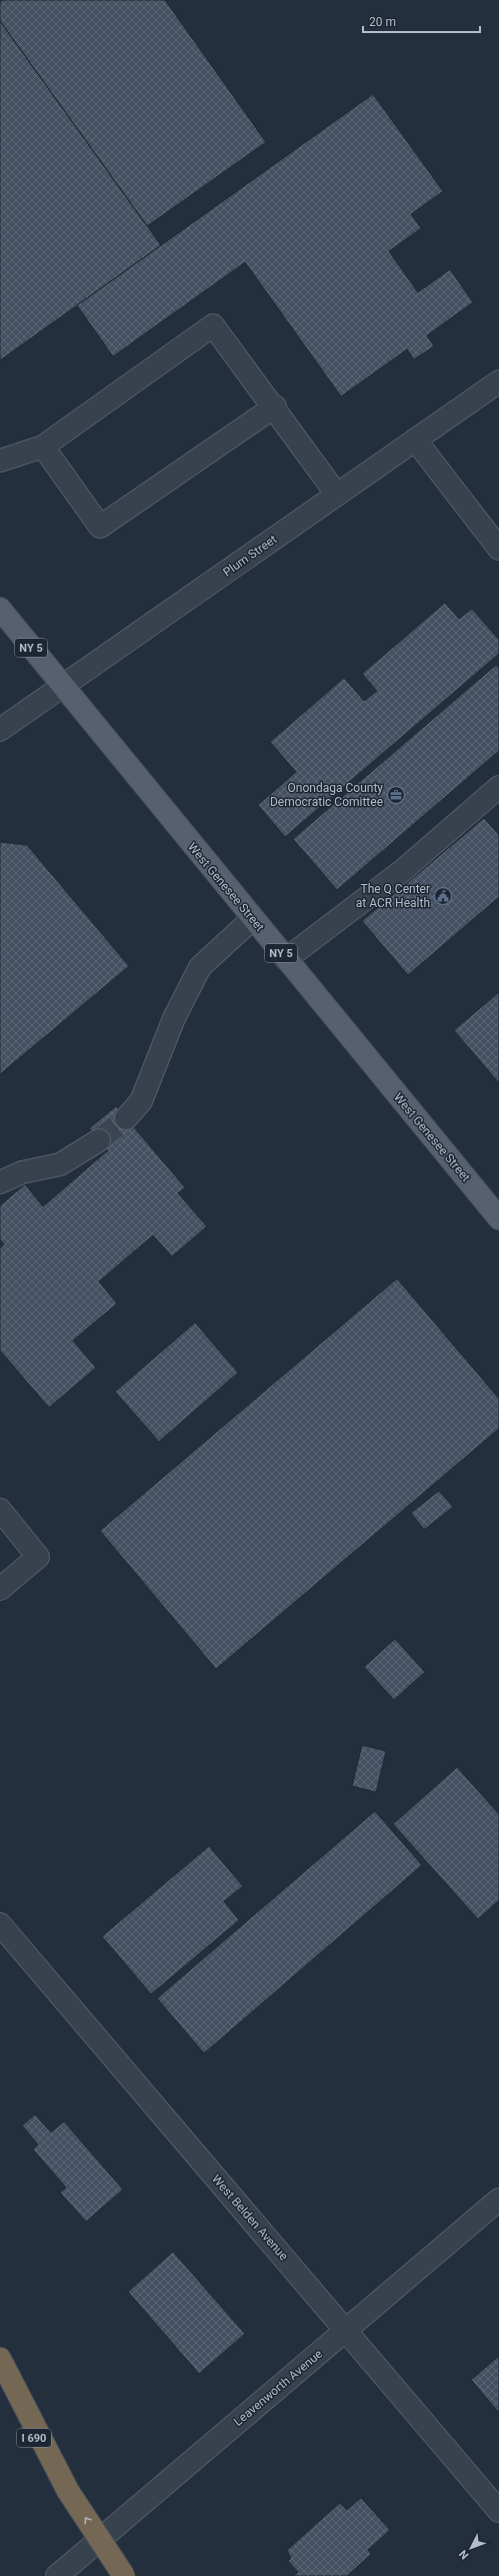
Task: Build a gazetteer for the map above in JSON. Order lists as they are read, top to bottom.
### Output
{
  "streets": {
    "highway": ["I 690"],
    "main road": ["NY 5", "West Genesee Street"],
    "street": ["Plum Street", "West Belden Avenue", "Leavenworth Avenue"]
  },
  "crossings": [
    ["Plum Street", "West Genesee Street"],
    ["West Belden Avenue", "Leavenworth Avenue"]
  ],
  "places": {
    "office": ["Onondaga County Democratic Comittee"],
    "public building": ["The Q Center at ACR Health"]
  },
  "scale_bar": "20 m",
  "north": "bottom left"
}
